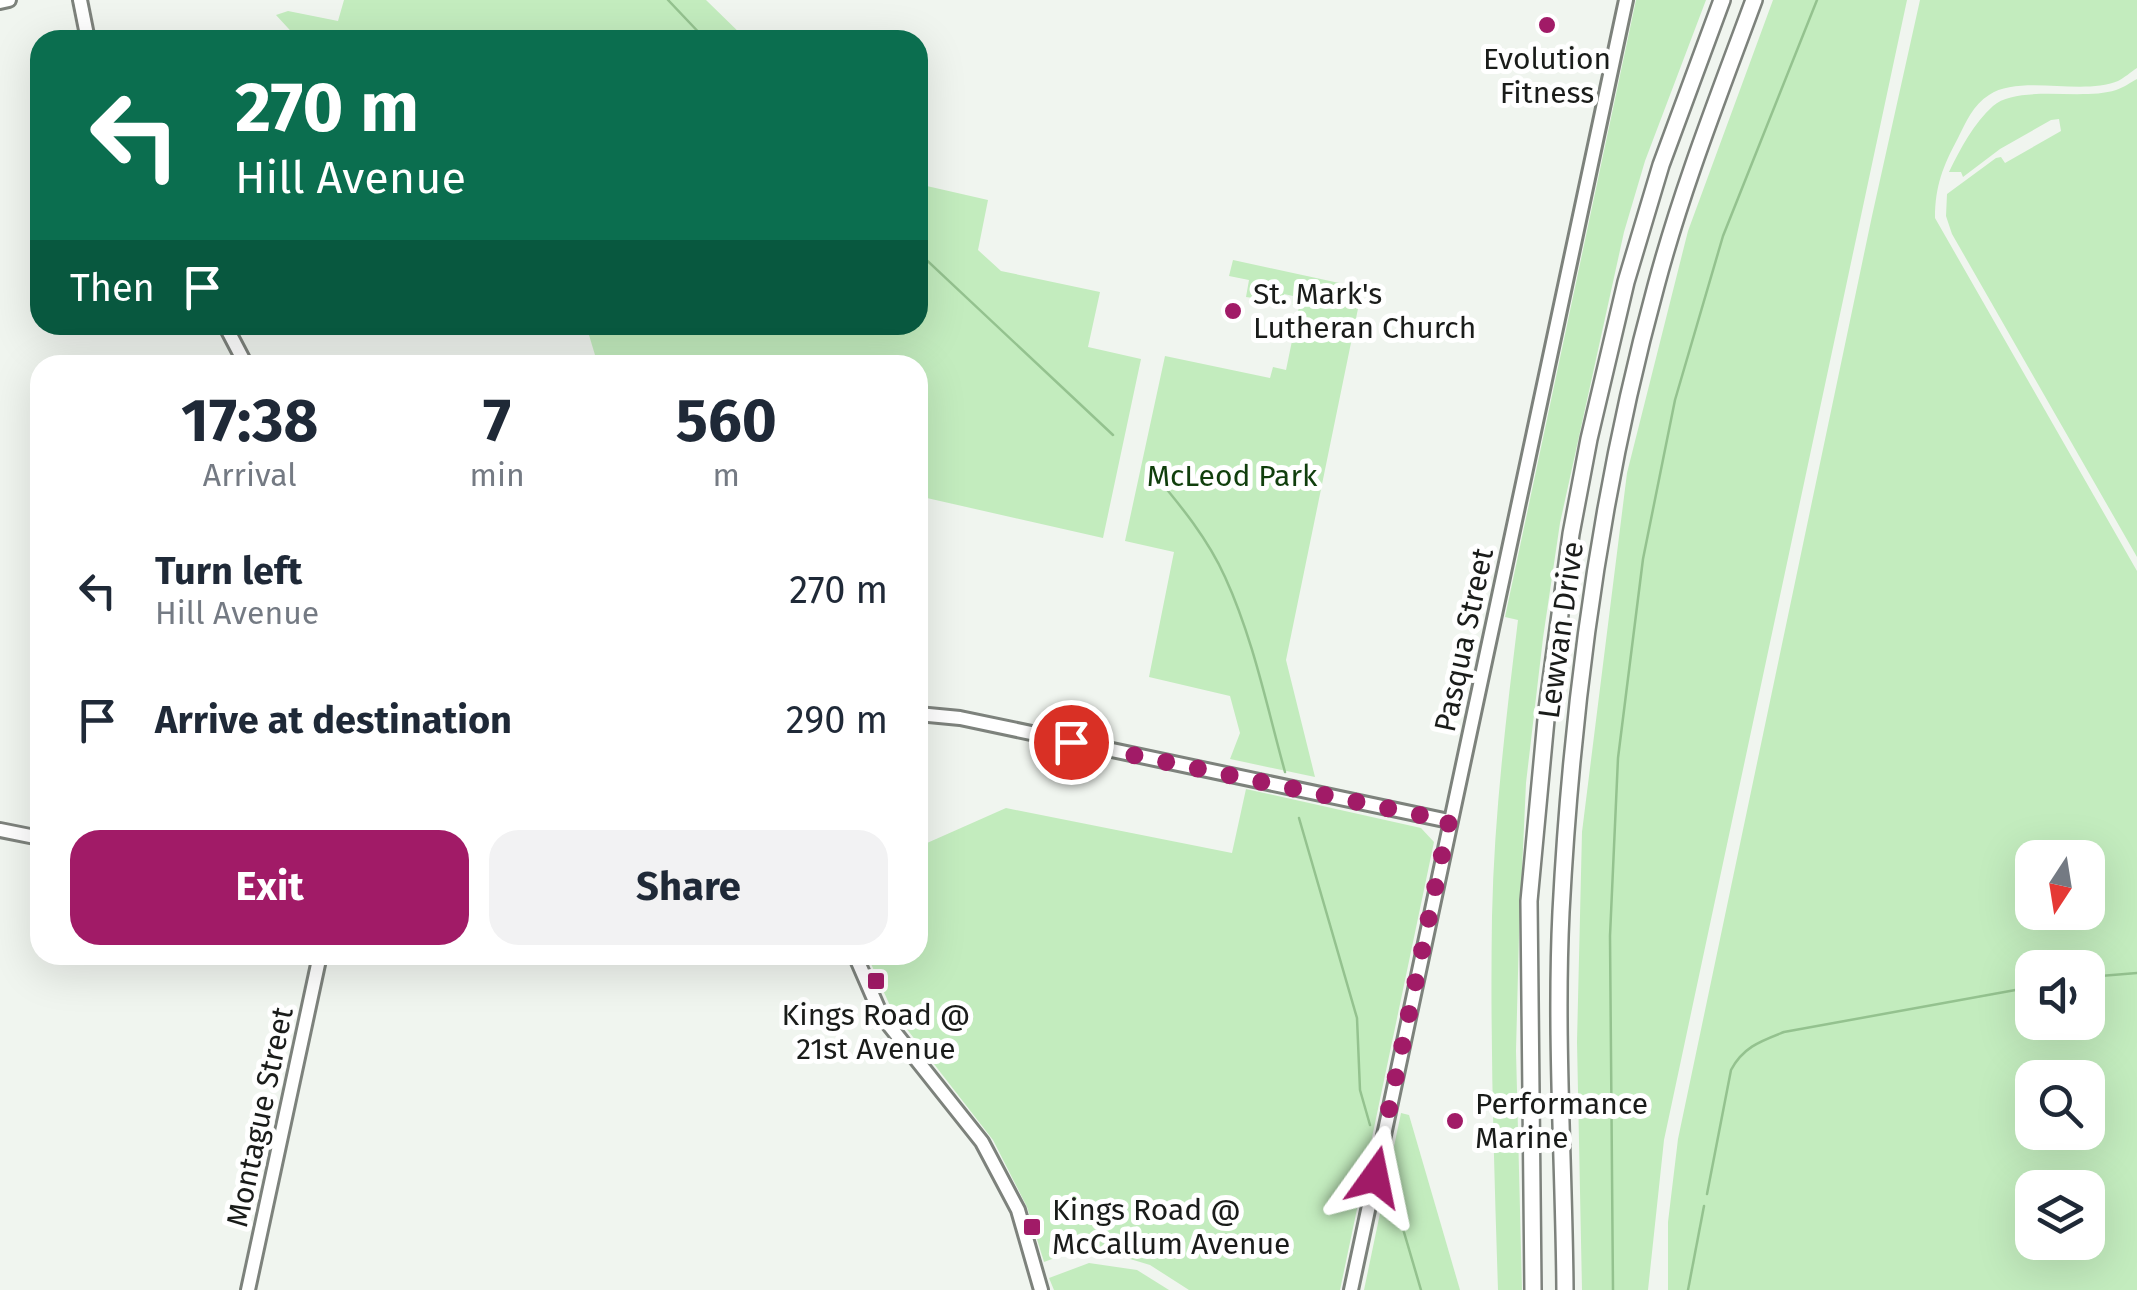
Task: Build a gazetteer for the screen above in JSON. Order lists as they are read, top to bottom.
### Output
{
  "streets": {
    "main road": ["Lewvan Drive"],
    "street": ["Pasqua Street", "Montague Street"]
  },
  "parks": ["McLeod Park"],
  "places": {
    "other": ["Evolution Fitness", "St. Mark's Lutheran Church", "Performance Marine"],
    "transit": ["Kings Road @ 21st Avenue", "Kings Road @ McCallum Avenue"]
  },
  "north": "bottom",
  "page": {
    "turn": ["270 m", "Hill Avenue"],
    "then": "Then",
    "eta": [
      "17:38",
      "Arrival",
      "7",
      "min",
      "560",
      "m"
    ],
    "list": [
      {
        "name": "Turn left",
        "note": "Hill Avenue",
        "value": "270 m"
      },
      {
        "name": "Arrive at destination",
        "value": "290 m"
      }
    ],
    "buttons": ["Exit", "Share"]
  }
}
